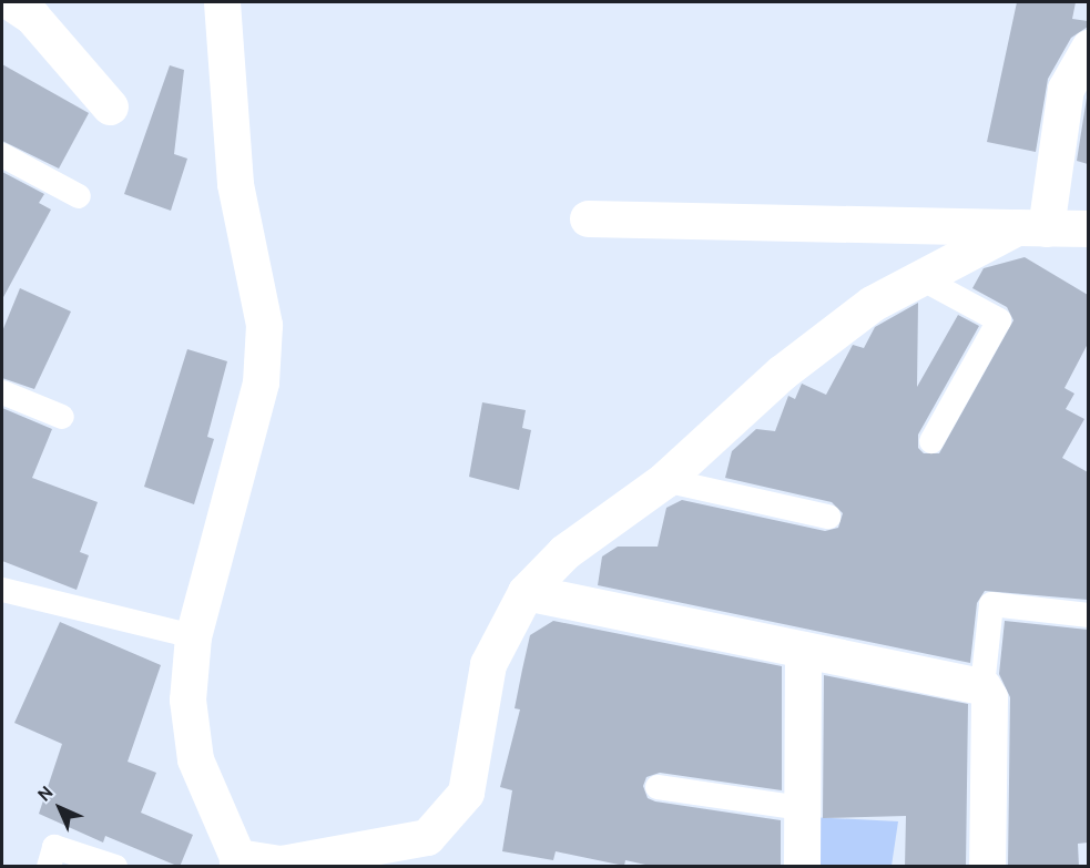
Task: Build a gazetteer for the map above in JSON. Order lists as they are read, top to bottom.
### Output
{
  "north": "top left"
}
